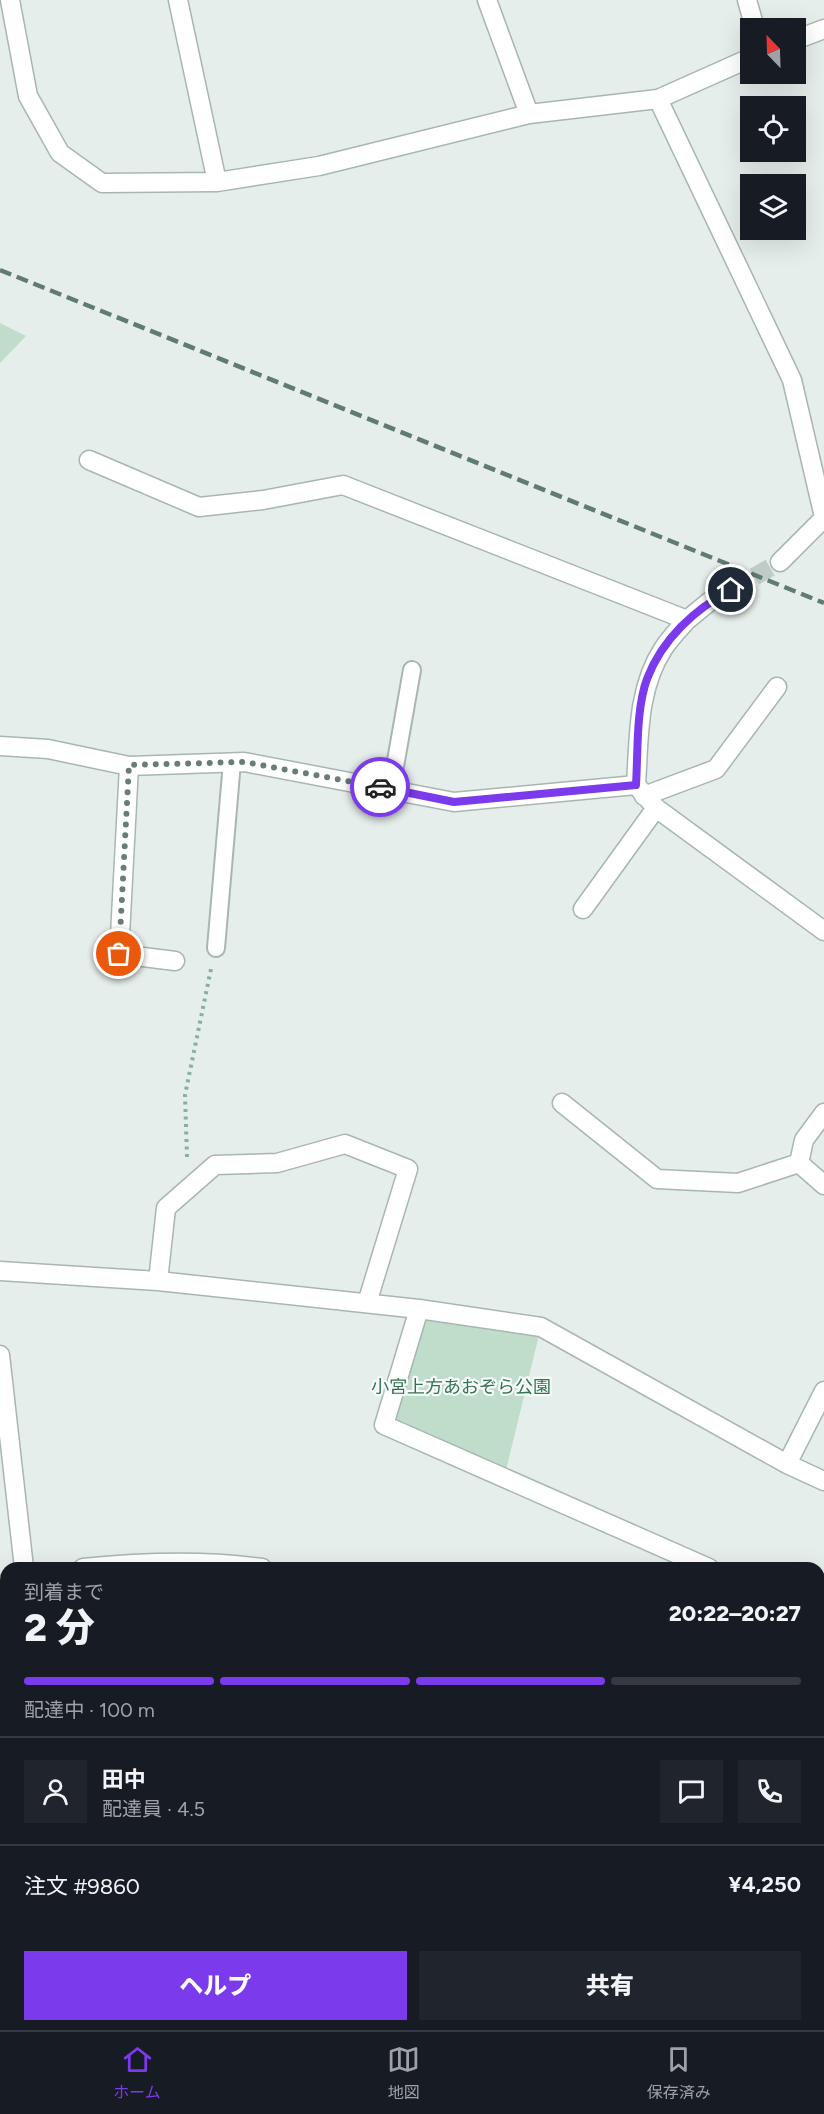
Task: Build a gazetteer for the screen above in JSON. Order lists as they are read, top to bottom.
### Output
{
  "parks": ["小宮上方あおぞら公園"],
  "north": "top left",
  "page": {
    "heading": ["2 分", "到着まで", "20:22–20:27"],
    "panel": [
      "田中",
      "配達員 · 4.5",
      "注文 #9860",
      "¥4,250"
    ],
    "bar": "配達中 · 100 m",
    "buttons": ["ヘルプ", "共有"],
    "tabs": ["ホーム", "地図", "保存済み"]
  }
}
